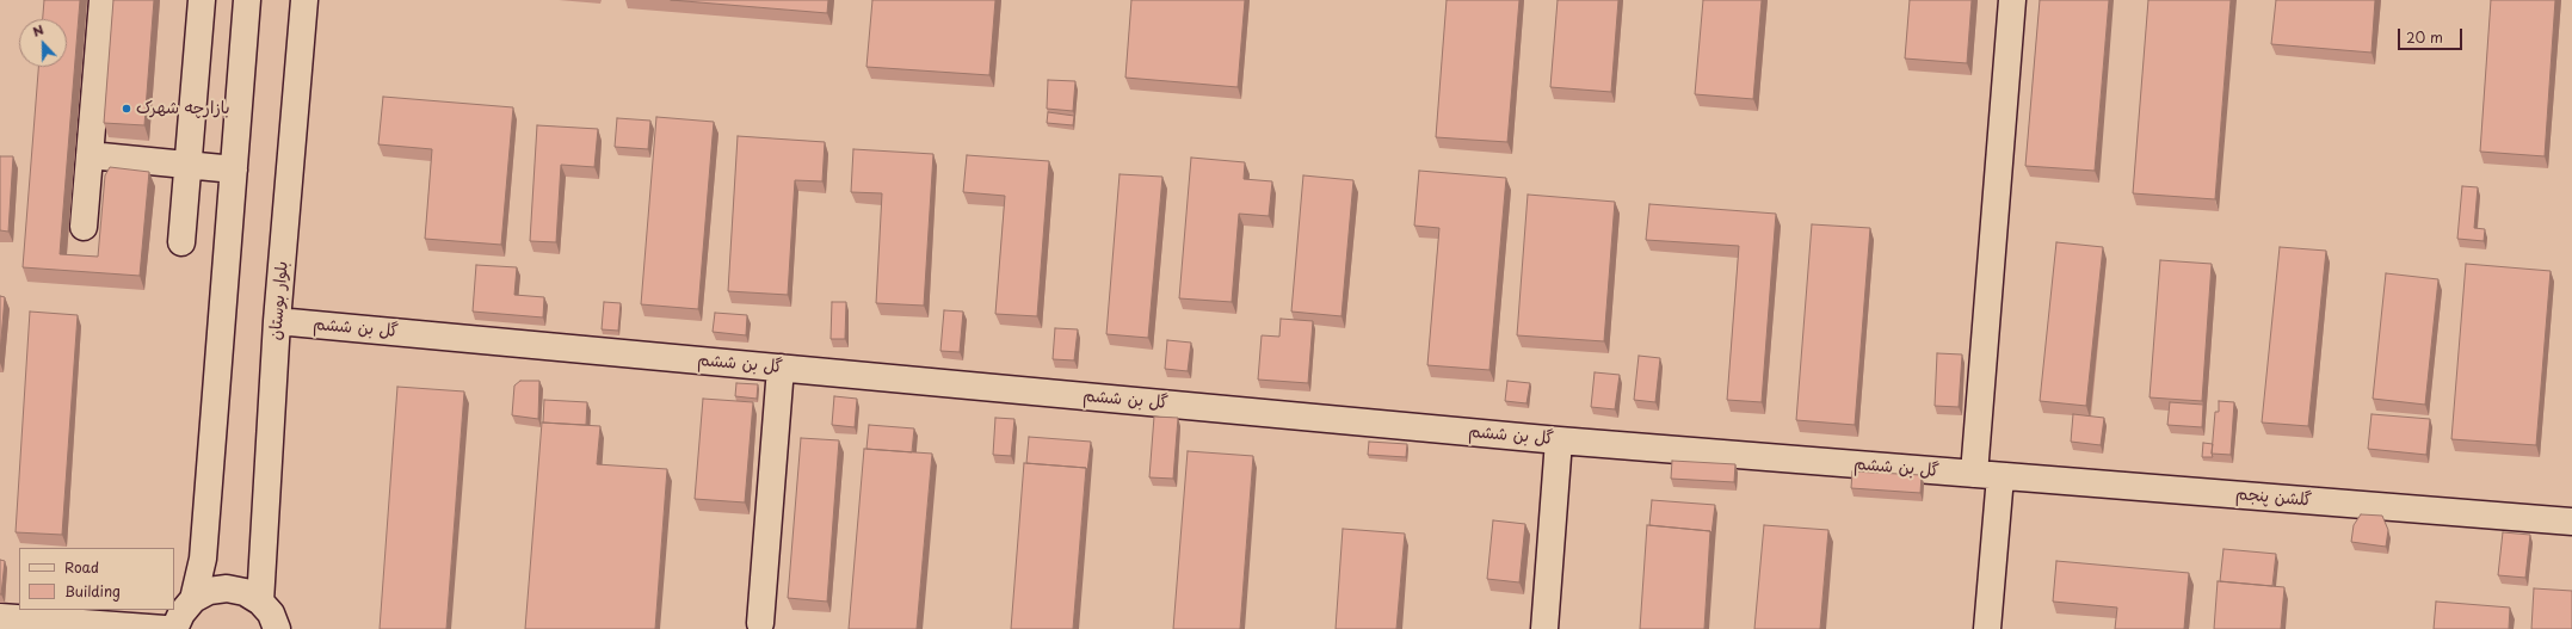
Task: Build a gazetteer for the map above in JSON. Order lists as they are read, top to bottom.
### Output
{
  "streets": {
    "street": ["بلوار بوستان", "گل بن ششم", "گلشن پنجم"]
  },
  "crossings": [
    ["بلوار بوستان", "گل بن ششم"],
    ["گل بن ششم", "گلشن پنجم"]
  ],
  "places": ["بازارچه شهرک"],
  "legend": ["Road", "Building"],
  "scale_bar": "20 m",
  "north": "top"
}
